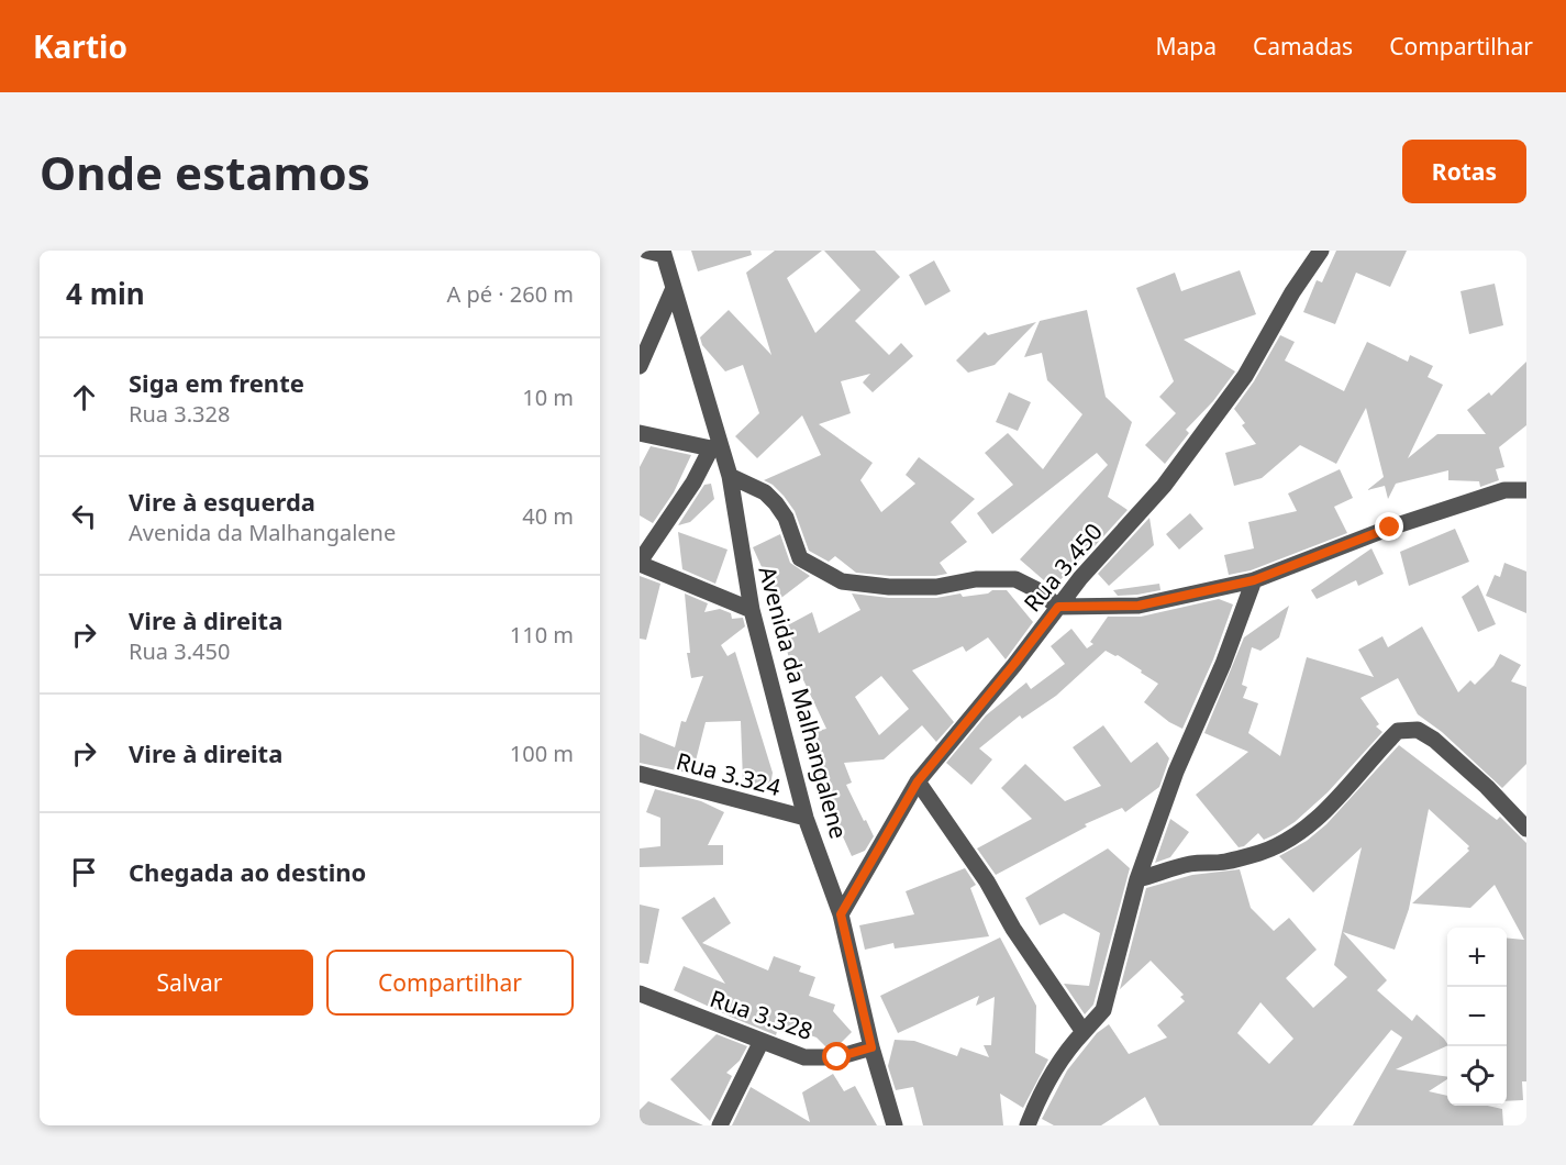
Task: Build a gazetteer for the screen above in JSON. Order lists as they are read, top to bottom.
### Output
{
  "streets": {
    "street": [
      "Rua 3.450",
      "Avenida da Malhangalene",
      "Rua 3.324",
      "Rua 3.328"
    ]
  },
  "crossings": [
    ["Rua 3.450", "Avenida da Malhangalene"],
    ["Avenida da Malhangalene", "Rua 3.324"],
    ["Avenida da Malhangalene", "Rua 3.328"]
  ],
  "page": {
    "header": "Kartio",
    "nav": ["Mapa", "Camadas", "Compartilhar"],
    "buttons": [
      "Rotas",
      ["Salvar", "Compartilhar"]
    ],
    "title": "Onde estamos",
    "heading": ["4 min", "A pé · 260 m"],
    "list": [
      ["Siga em frente", "Rua 3.328", "10 m"],
      ["Vire à esquerda", "Avenida da Malhangalene", "40 m"],
      ["Vire à direita", "Rua 3.450", "110 m"],
      ["Vire à direita", "100 m"],
      "Chegada ao destino"
    ],
    "map_buttons": ["+", "−"]
  }
}
